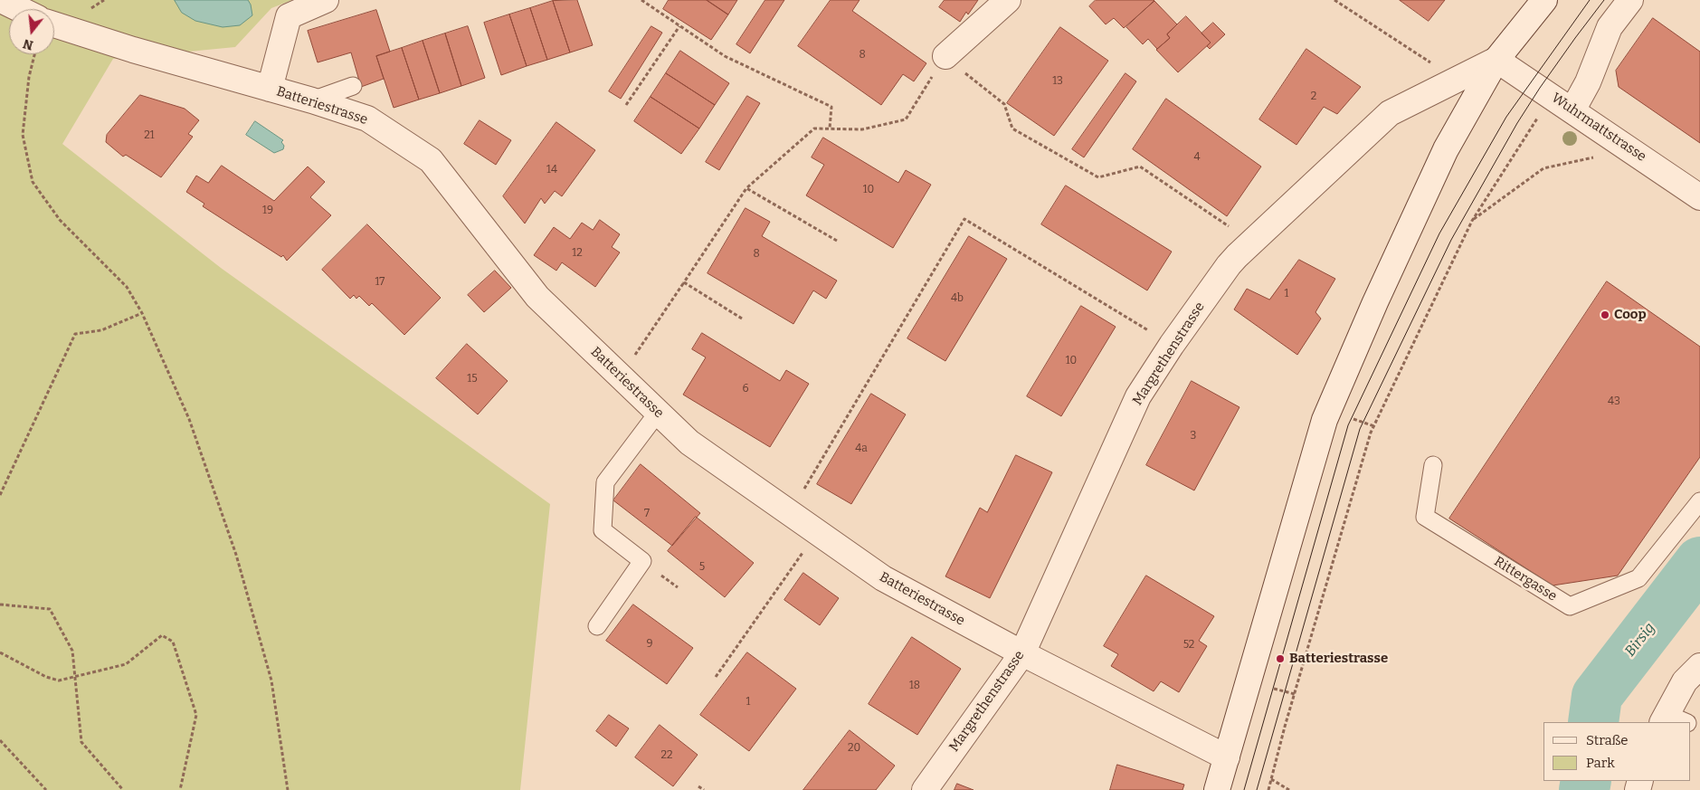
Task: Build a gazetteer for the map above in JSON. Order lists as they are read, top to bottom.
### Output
{
  "streets": {
    "street": ["Batteriestrasse", "Wuhrmattstrasse", "Margrethenstrasse"],
    "lane": ["Rittergasse"]
  },
  "crossings": [
    ["Batteriestrasse", "Margrethenstrasse"],
    ["Wuhrmattstrasse", "Margrethenstrasse"]
  ],
  "water": ["Birsig"],
  "places": ["Coop", "Batteriestrasse"],
  "house_numbers": [
    "8",
    "13",
    "2",
    "21",
    "4",
    "14",
    "10",
    "19",
    "12",
    "8",
    "17",
    "1",
    "4b",
    "10",
    "15",
    "6",
    "43",
    "3",
    "4a",
    "7",
    "5",
    "9",
    "52",
    "18",
    "1",
    "20",
    "22"
  ],
  "legend": ["Straße", "Park"],
  "north": "bottom"
}
